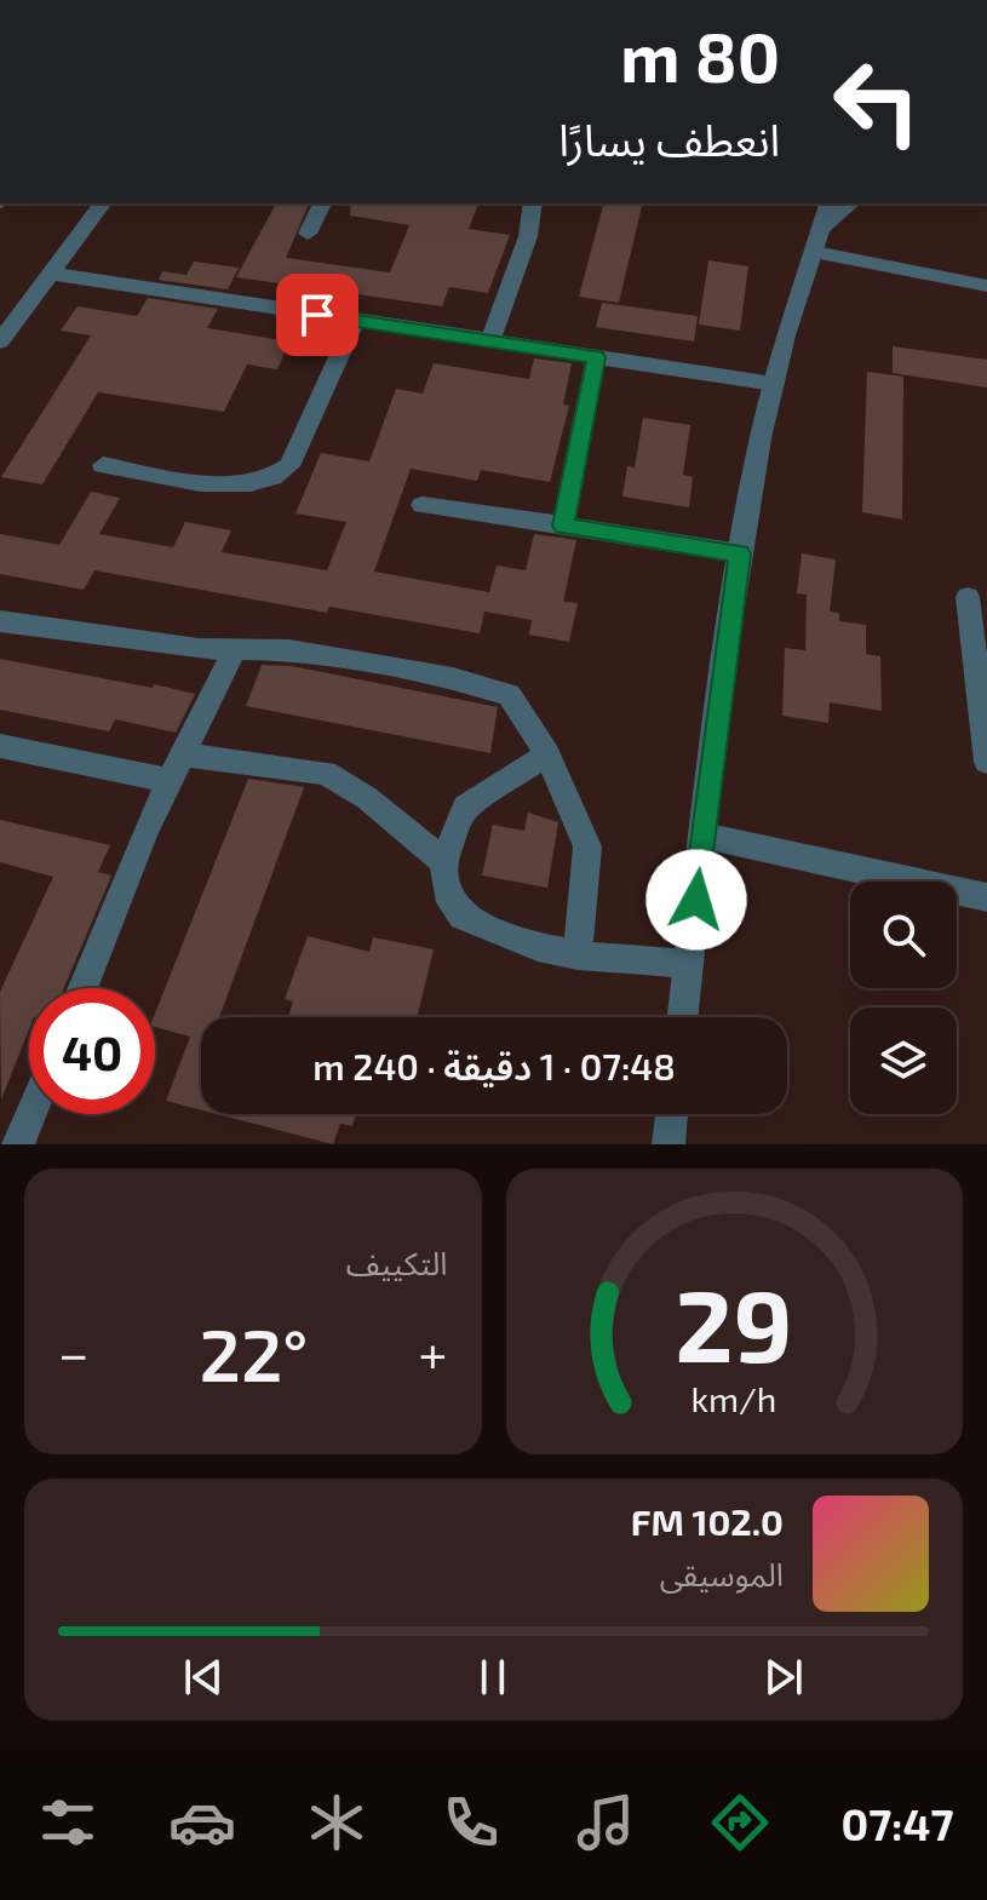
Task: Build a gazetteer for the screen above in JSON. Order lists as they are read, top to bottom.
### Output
{
  "page": {
    "turn": ["80 m", "انعطف يسارًا"],
    "limit": "40",
    "trip": "07:48 · 1 دقيقة · 240 m",
    "tile": "التكييف",
    "heat": ["−", "22°", "+"],
    "song": ["102.0 FM", "الموسيقى"],
    "tabs": "07:47",
    "gauge": ["29", "km/h"]
  }
}
